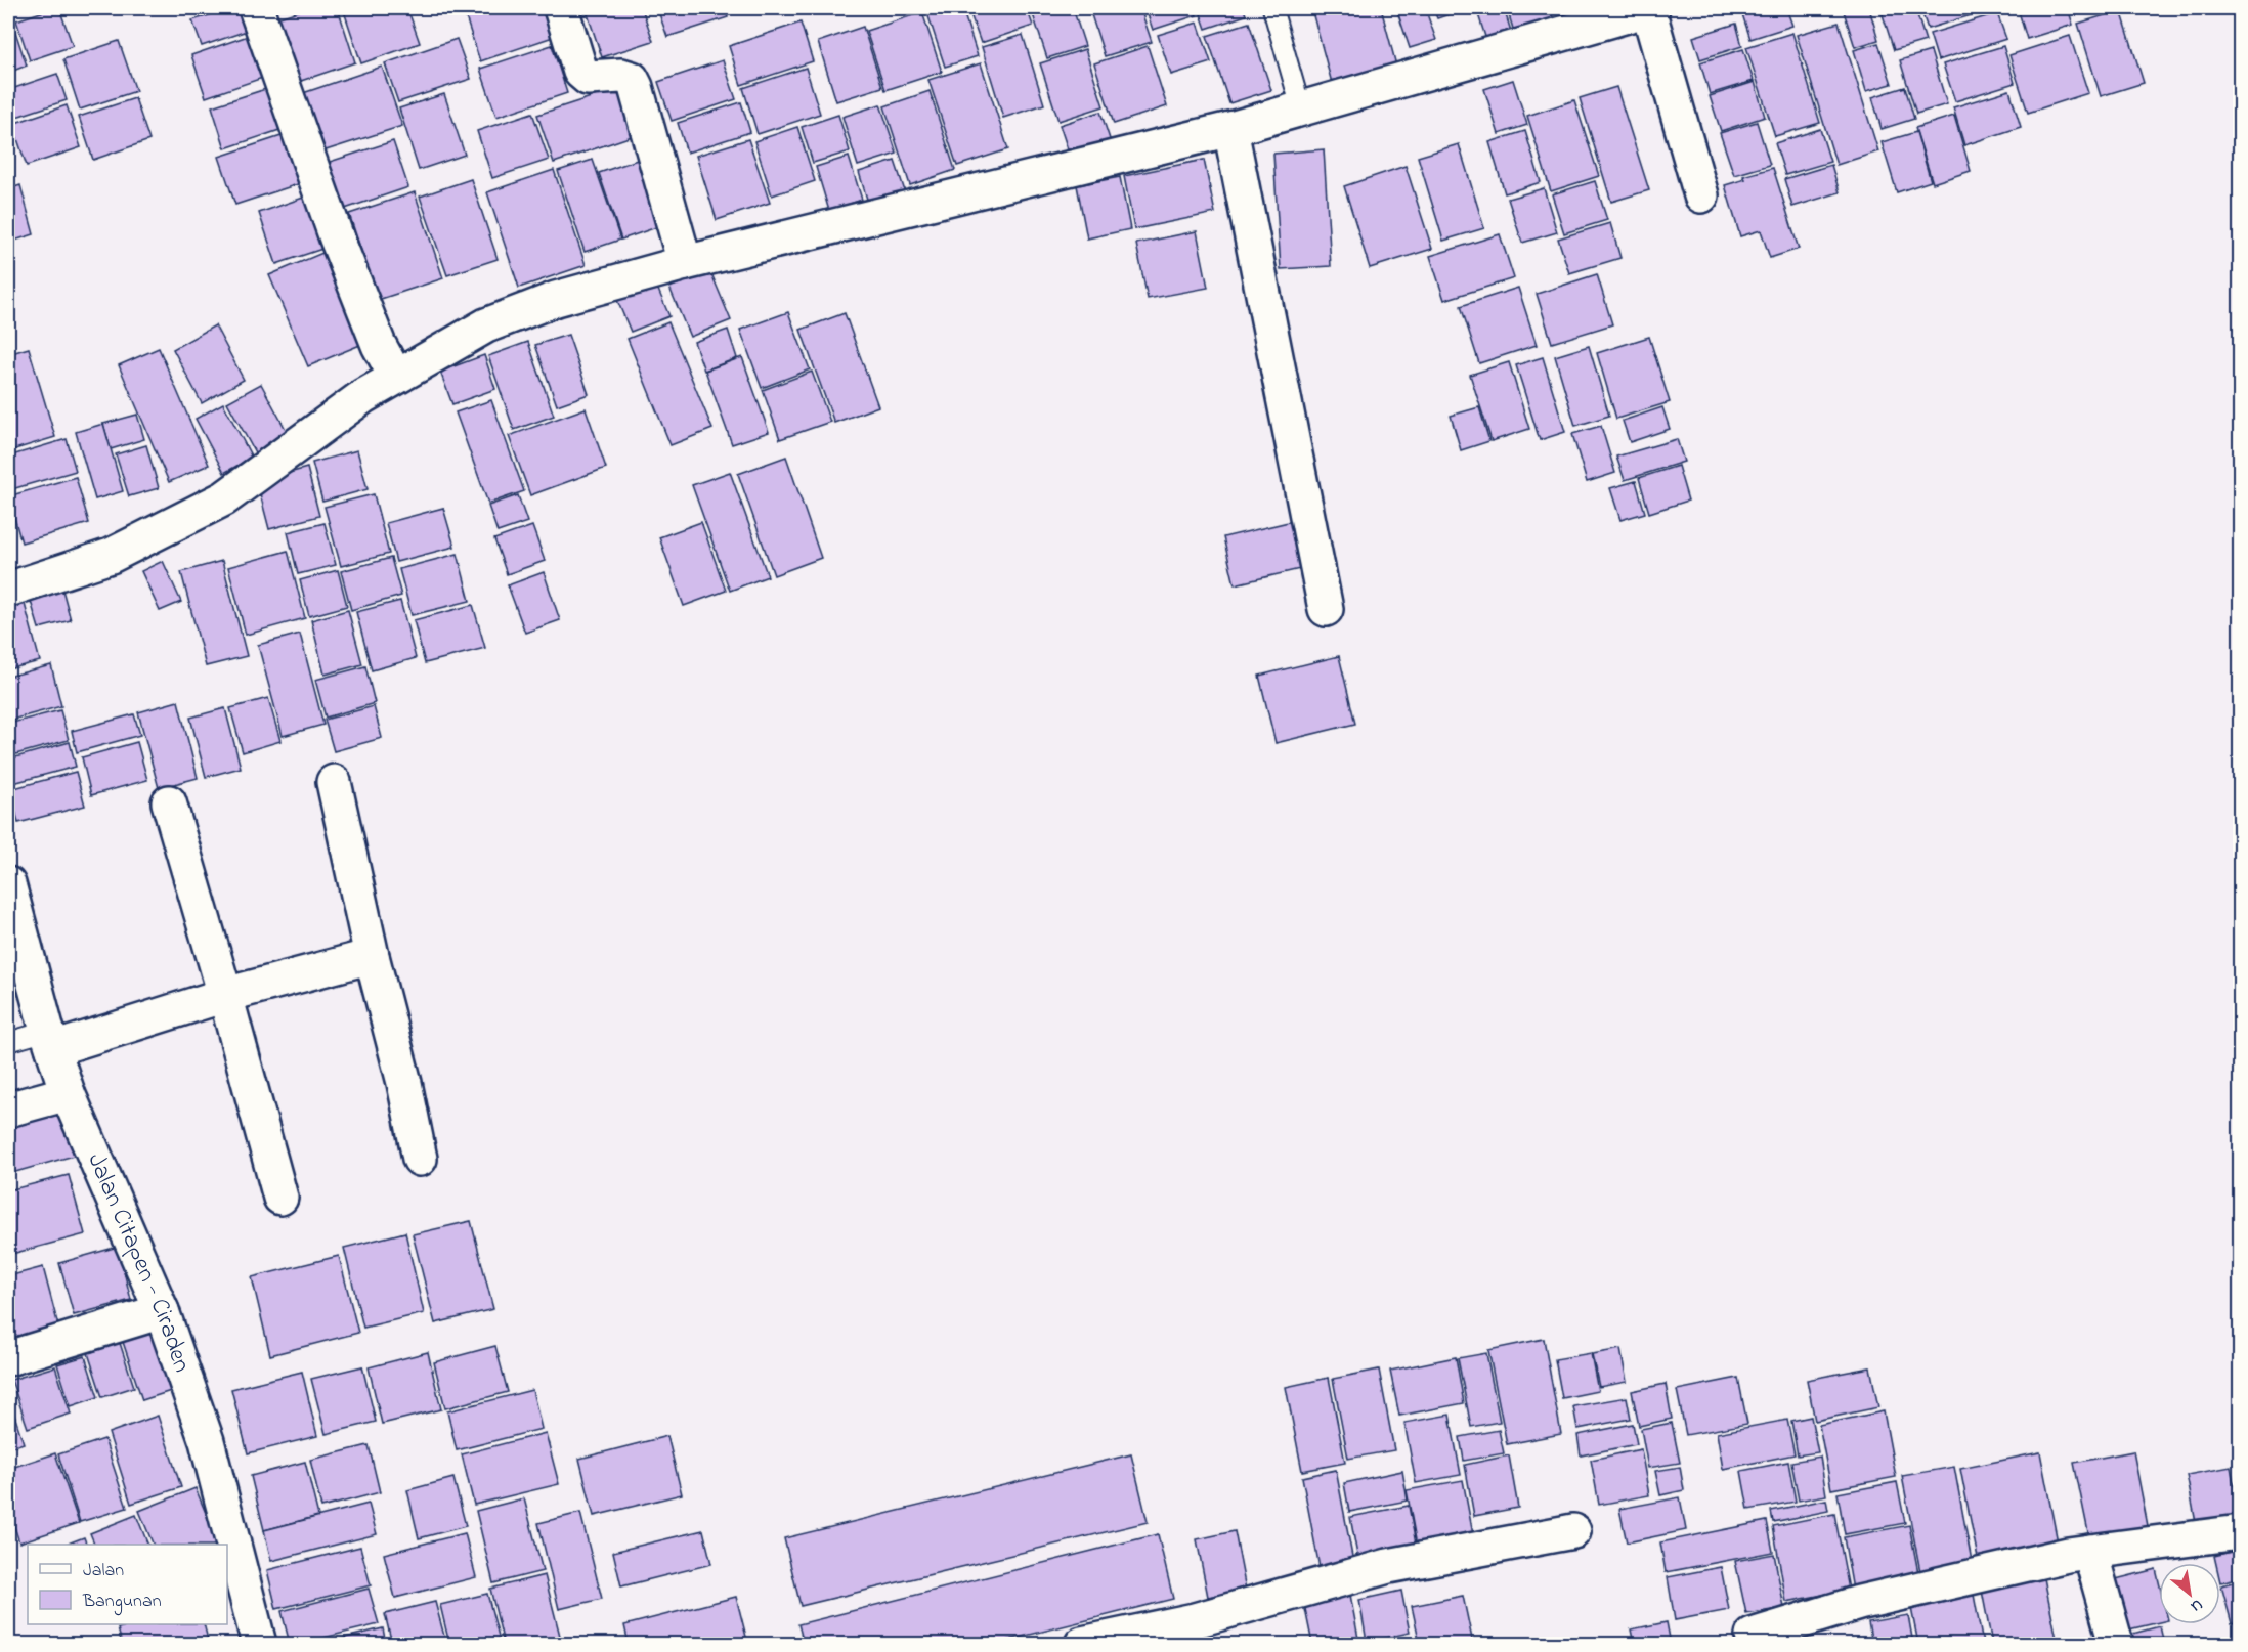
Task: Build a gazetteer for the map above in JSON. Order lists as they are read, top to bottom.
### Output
{
  "streets": {
    "street": ["Jalan Citapen - Ciraden"]
  },
  "legend": ["Jalan", "Bangunan"],
  "north": "bottom right"
}
